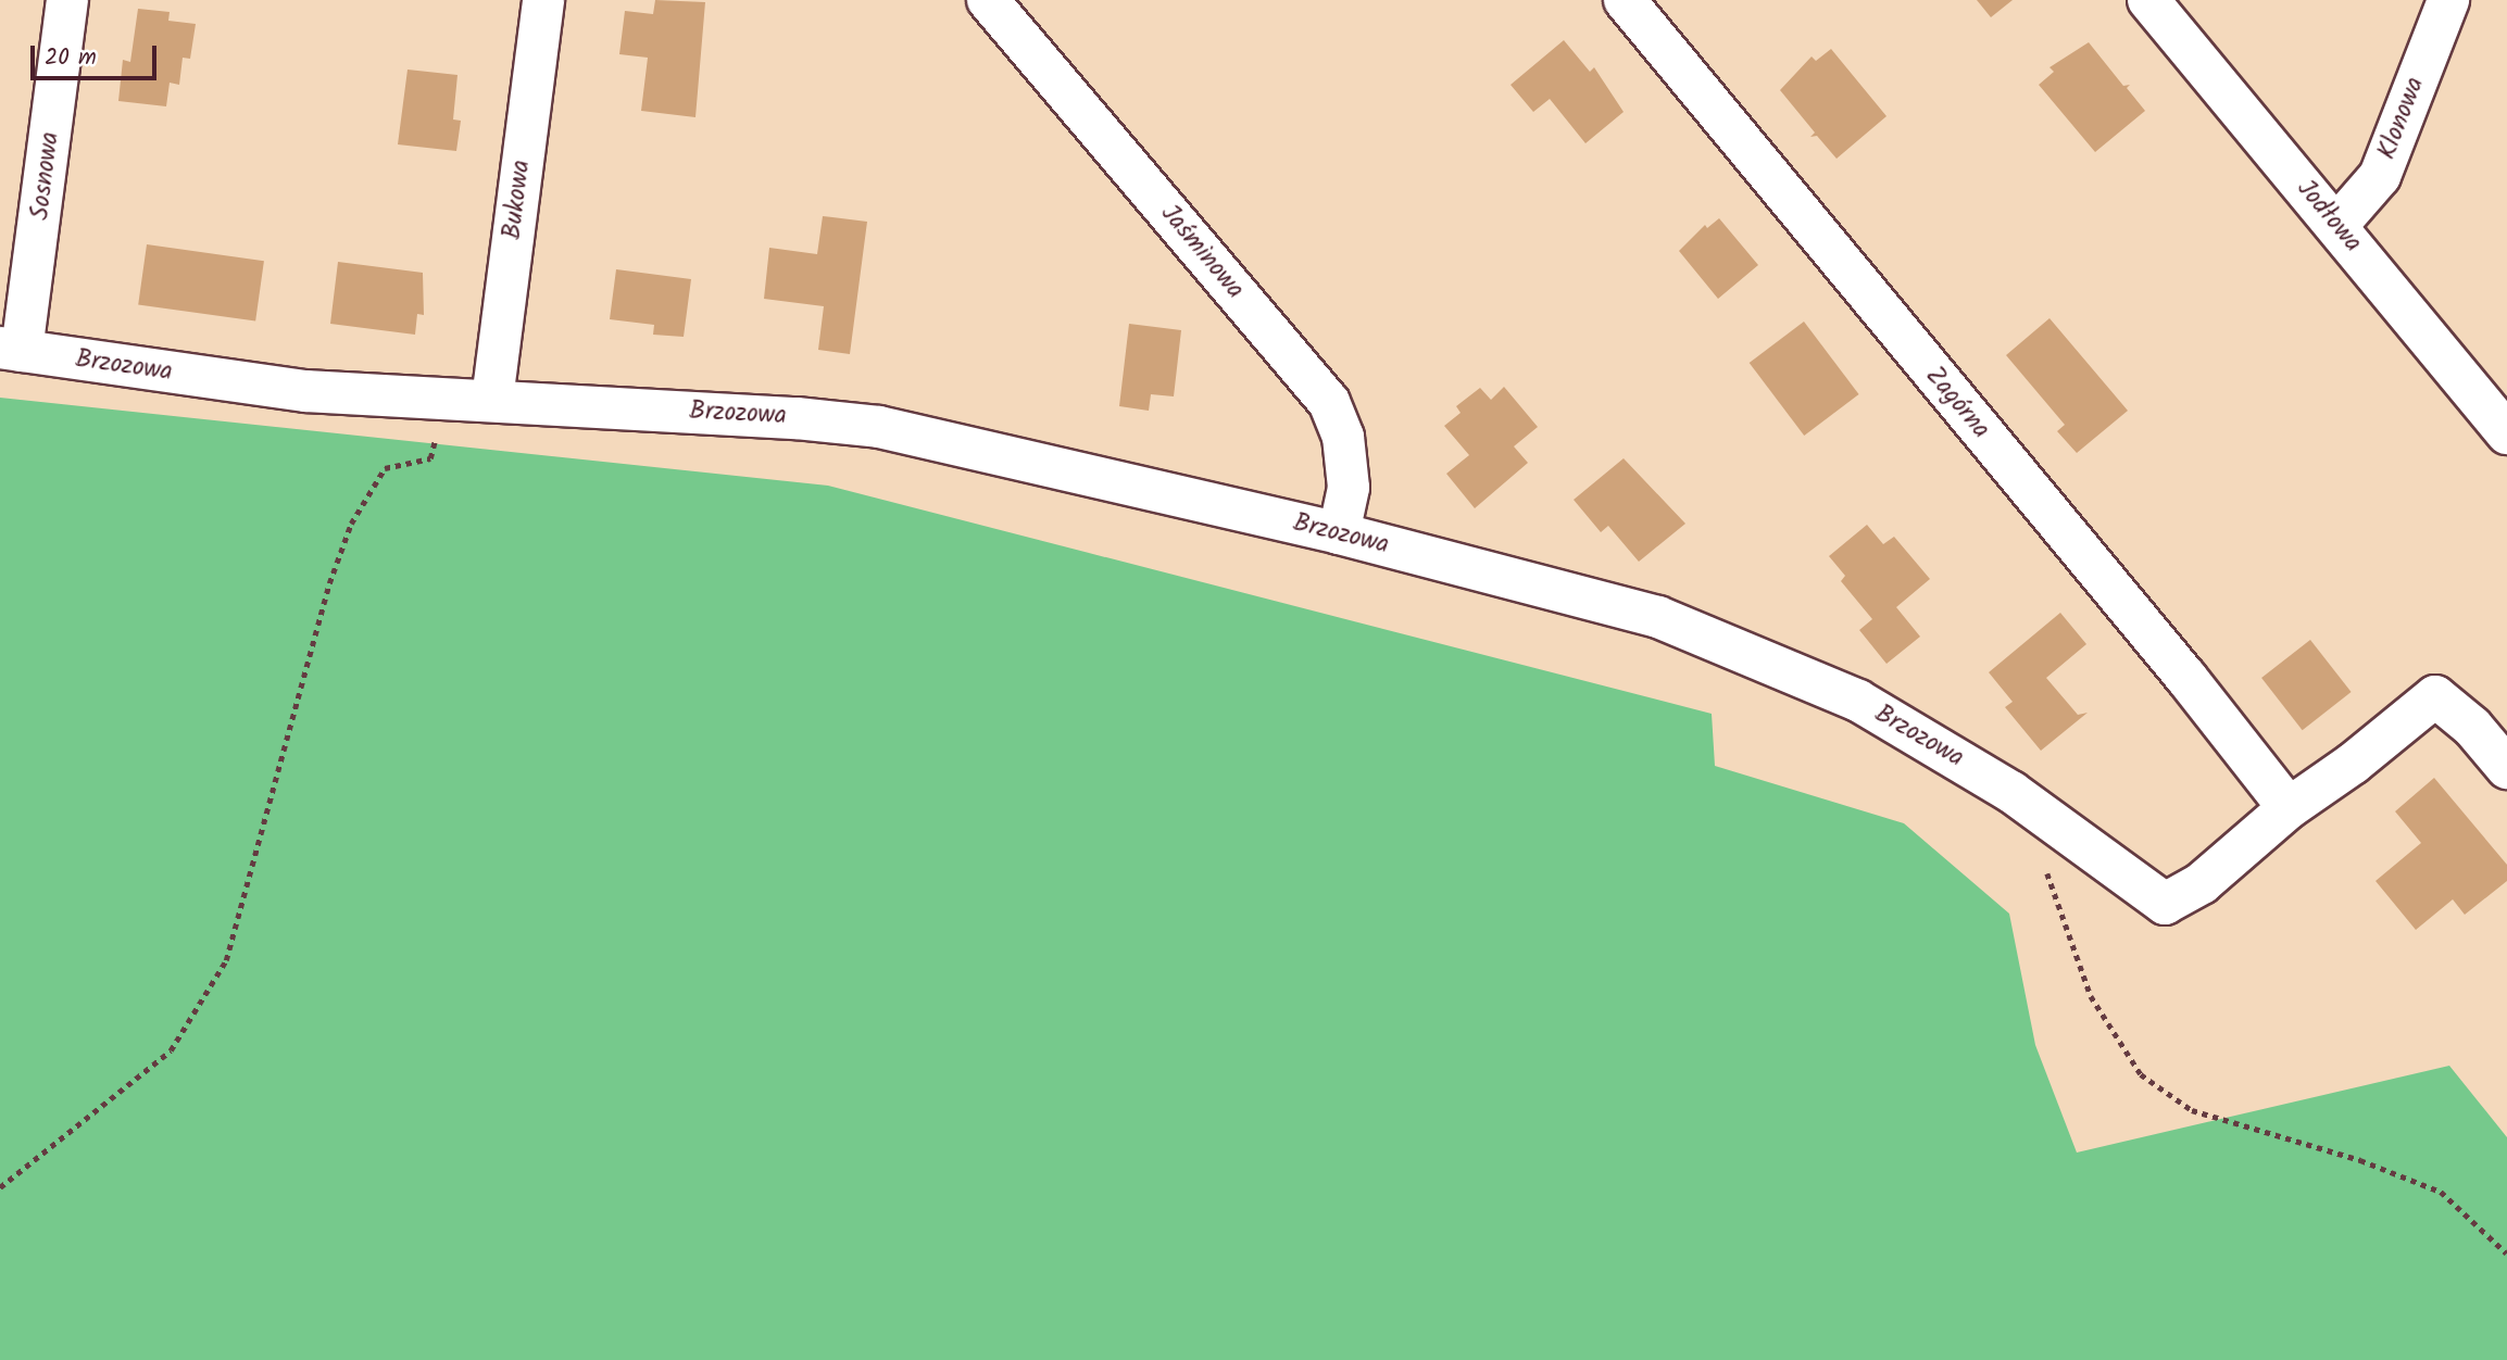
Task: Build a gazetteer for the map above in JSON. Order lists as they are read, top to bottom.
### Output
{
  "streets": {
    "street": [
      "Klonowa",
      "Sosnowa",
      "Bukowa",
      "Jodłowa",
      "Jaśminowa",
      "Brzozowa",
      "Zagórna"
    ]
  },
  "crossings": [
    ["Klonowa", "Jodłowa"],
    ["Sosnowa", "Brzozowa"],
    ["Bukowa", "Brzozowa"],
    ["Jaśminowa", "Brzozowa"],
    ["Brzozowa", "Zagórna"]
  ],
  "scale_bar": "20 m"
}
